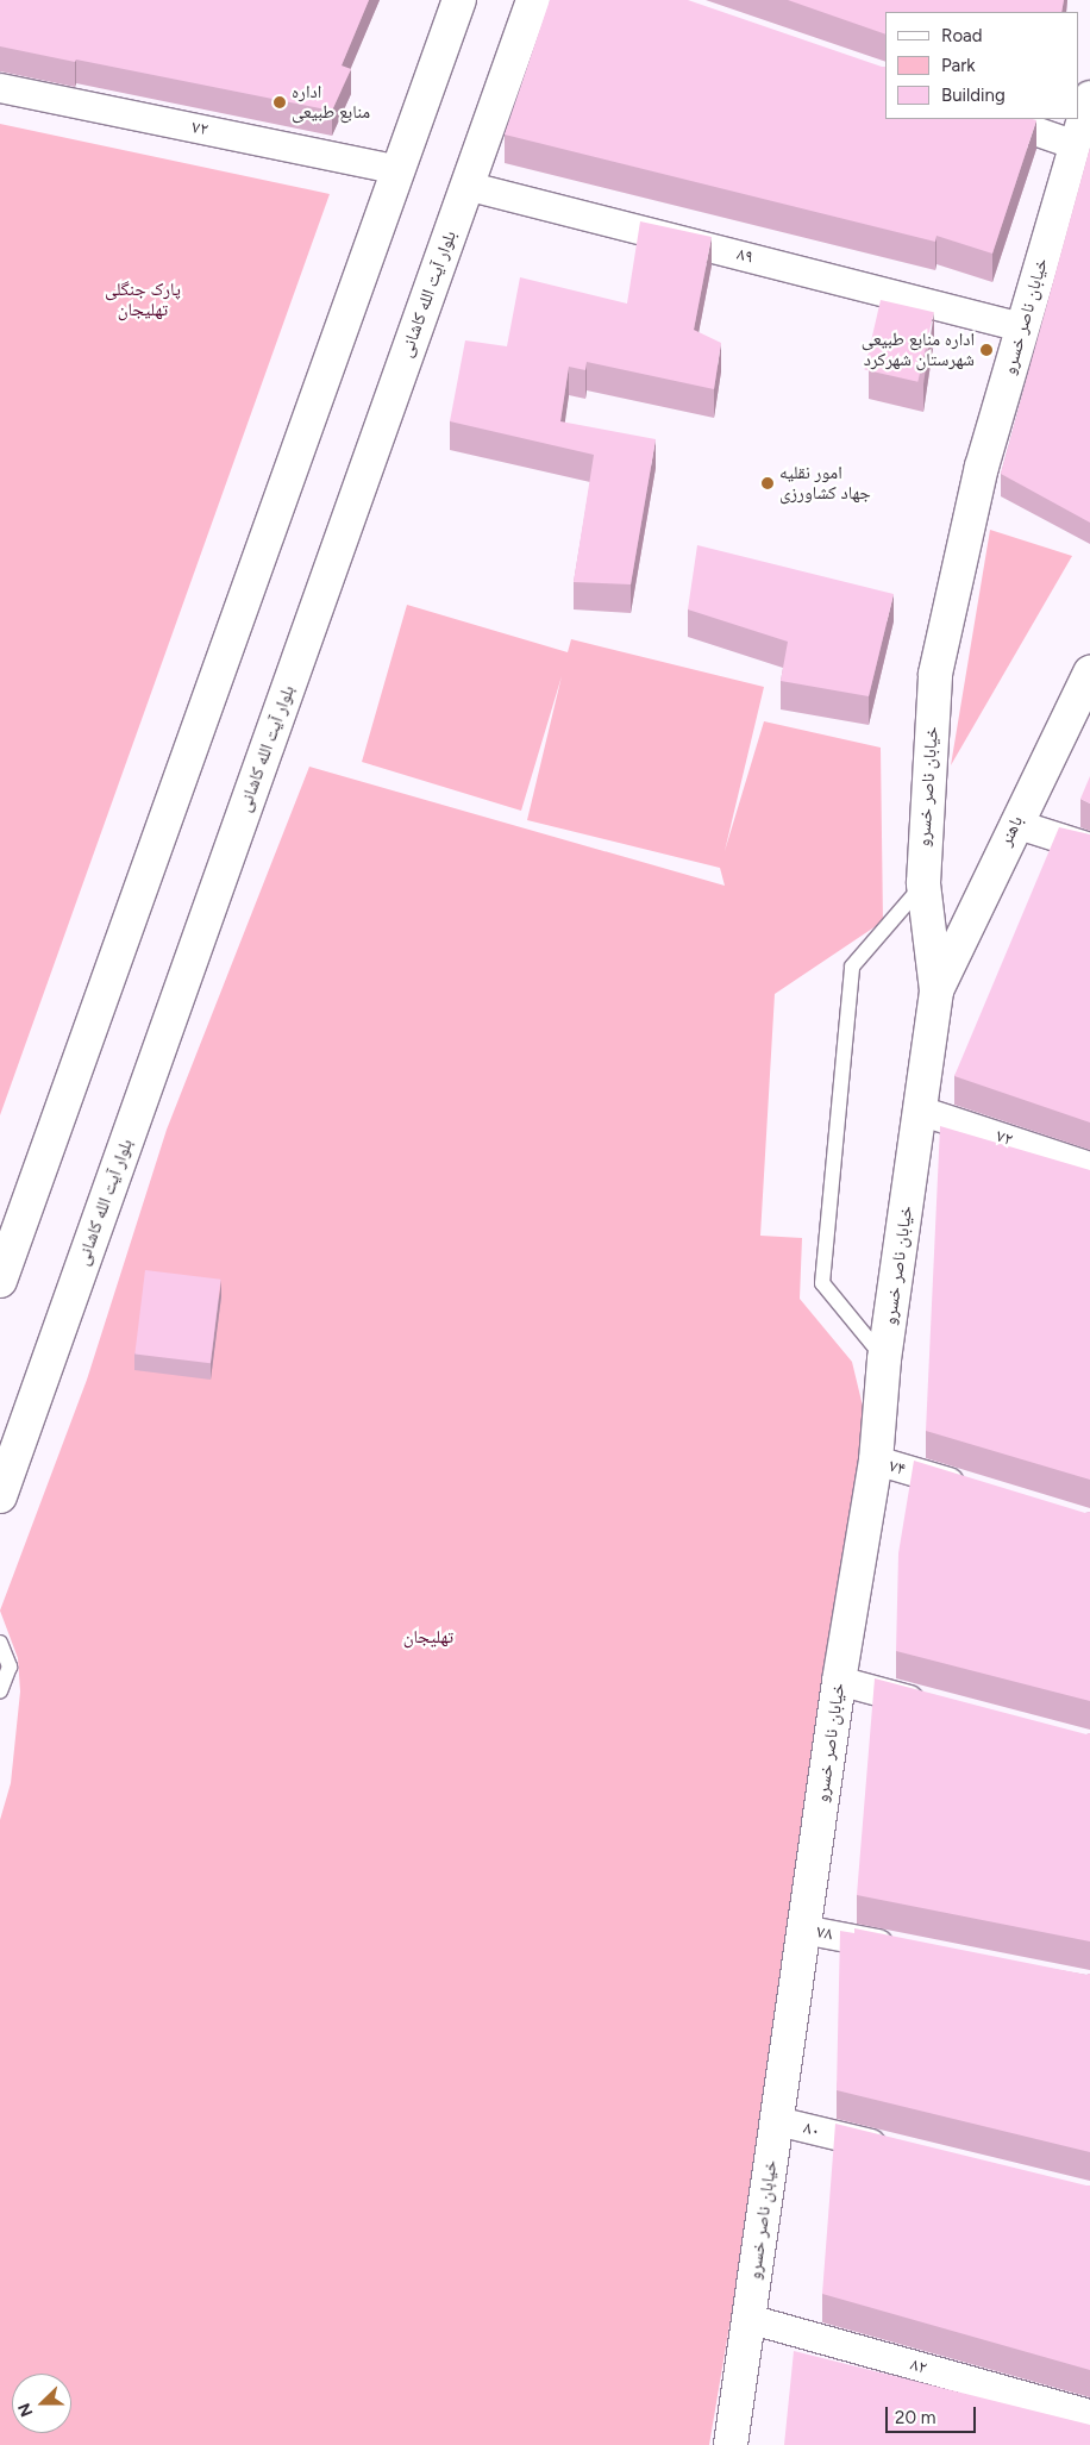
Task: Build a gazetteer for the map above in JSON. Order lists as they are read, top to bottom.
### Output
{
  "streets": {
    "main road": ["بلوار آیت الله کاشانی", "خیابان ناصر خسرو", "باهنر"],
    "street": [
      "۷۲",
      "۸۹",
      "۷۴",
      "۷۸",
      "۸۰",
      "۸۲"
    ]
  },
  "crossings": [
    ["۷۲", "خیابان ناصر خسرو"],
    ["۸۹", "بلوار آیت الله کاشانی"],
    ["۸۹", "خیابان ناصر خسرو"],
    ["خیابان ناصر خسرو", "باهنر"],
    ["خیابان ناصر خسرو", "۷۴"],
    ["خیابان ناصر خسرو", "۷۸"],
    ["خیابان ناصر خسرو", "۸۰"],
    ["خیابان ناصر خسرو", "۸۲"]
  ],
  "parks": ["پارک جنگلی تهلیجان", "تهلیجان"],
  "places": ["اداره منابع طبیعی", "اداره منابع طبیعی شهرستان شهرکرد", "امور نقلیه جهاد کشاورزی"],
  "legend": ["Road", "Park", "Building"],
  "scale_bar": "20 m",
  "north": "left"
}
